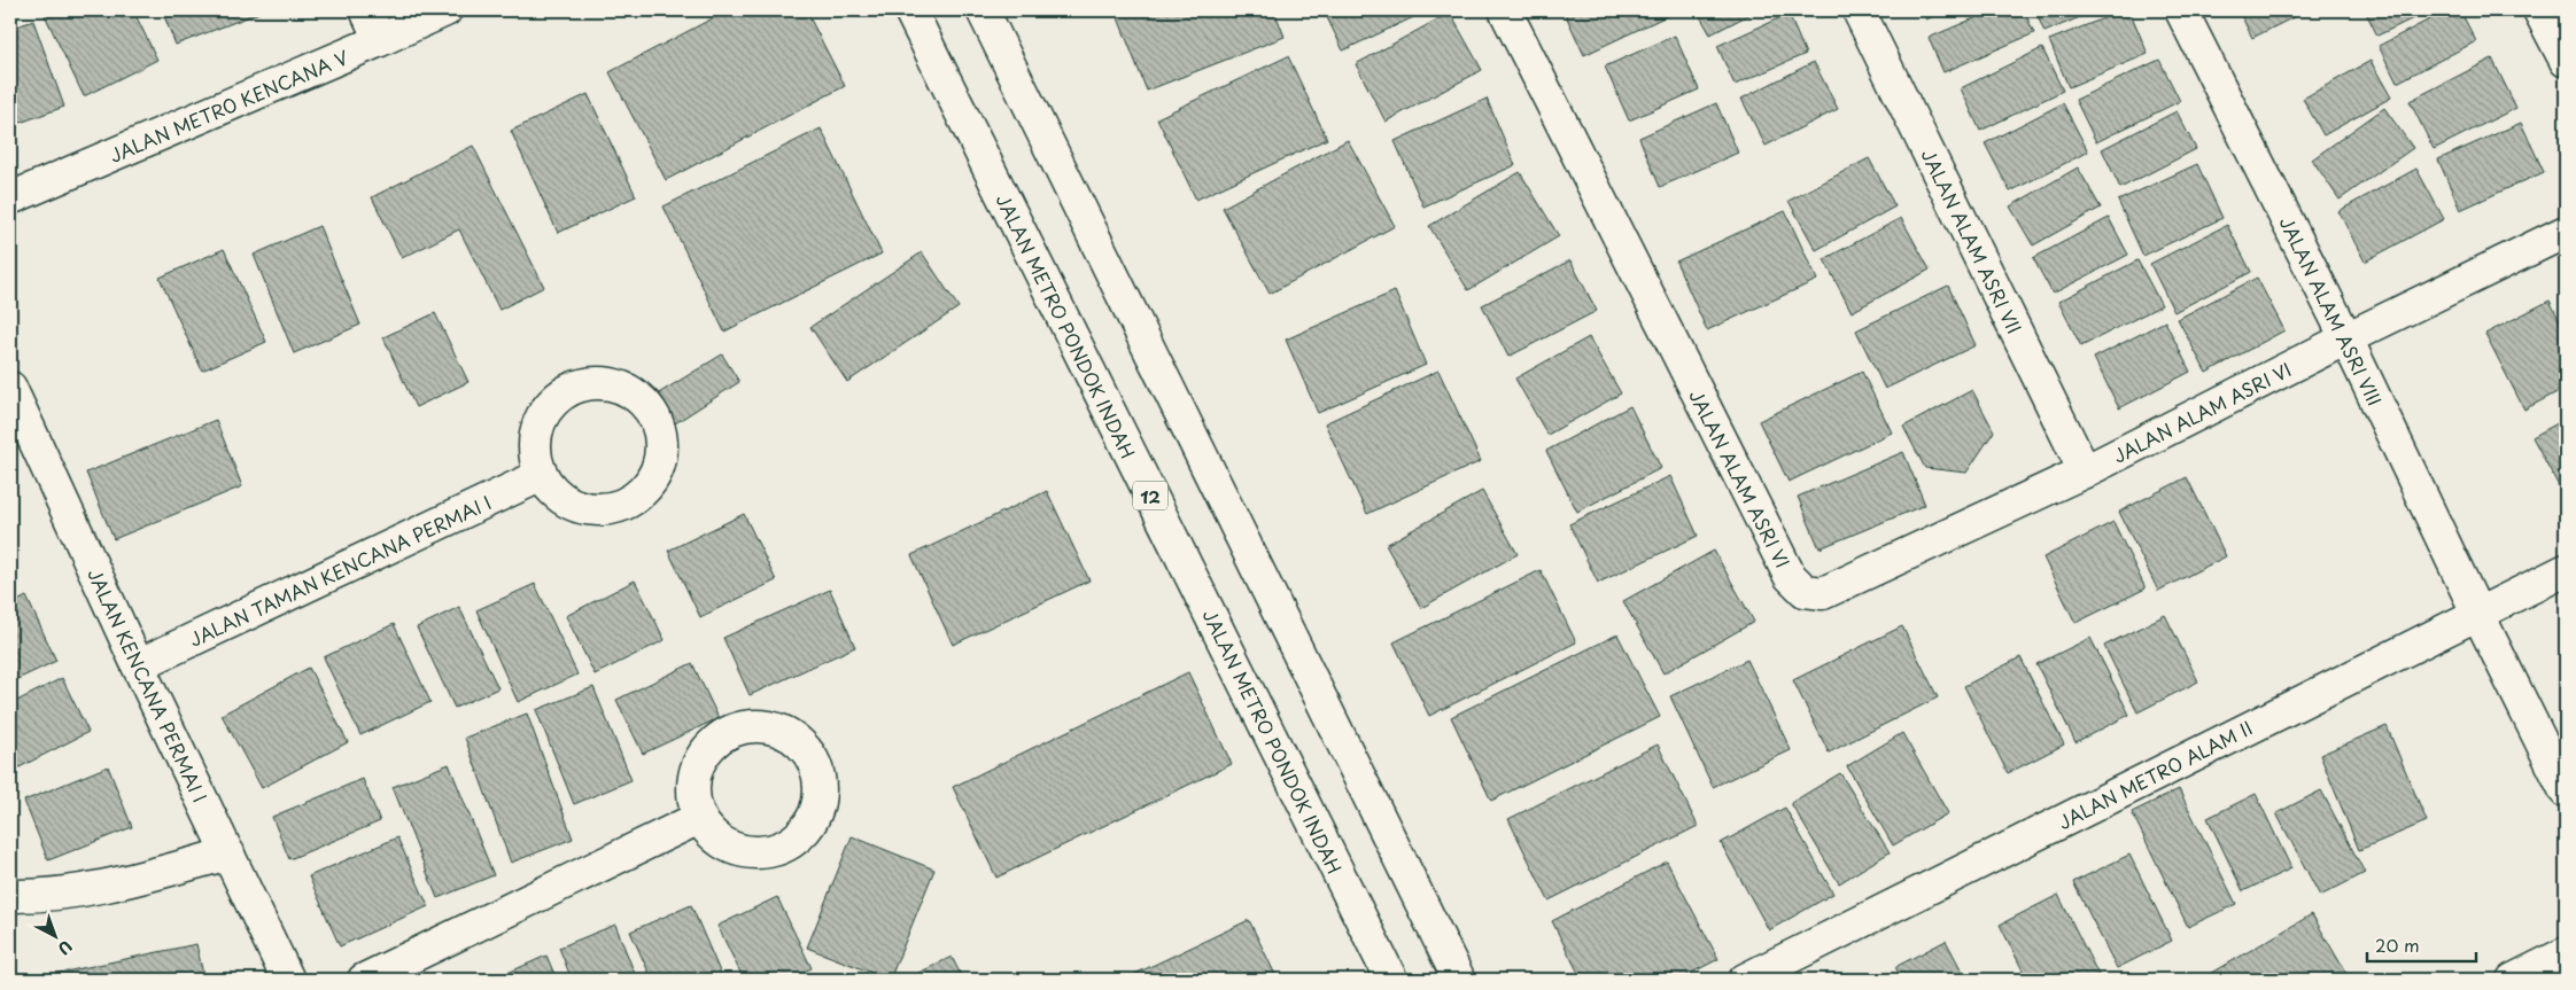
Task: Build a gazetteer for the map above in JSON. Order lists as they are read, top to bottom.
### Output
{
  "streets": {
    "main road": [
      "JALAN METRO KENCANA V",
      "JALAN ALAM ASRI VII",
      "JALAN ALAM ASRI VIII",
      "JALAN METRO PONDOK INDAH",
      "JALAN ALAM ASRI VI",
      "12",
      "JALAN TAMAN KENCANA PERMAI I",
      "JALAN KENCANA PERMAI I",
      "JALAN METRO ALAM II"
    ]
  },
  "crossings": [
    ["JALAN ALAM ASRI VII", "JALAN ALAM ASRI VI"],
    ["JALAN ALAM ASRI VIII", "JALAN ALAM ASRI VI"],
    ["JALAN ALAM ASRI VIII", "JALAN METRO ALAM II"],
    ["JALAN TAMAN KENCANA PERMAI I", "JALAN KENCANA PERMAI I"]
  ],
  "scale_bar": "20 m",
  "north": "bottom right"
}
